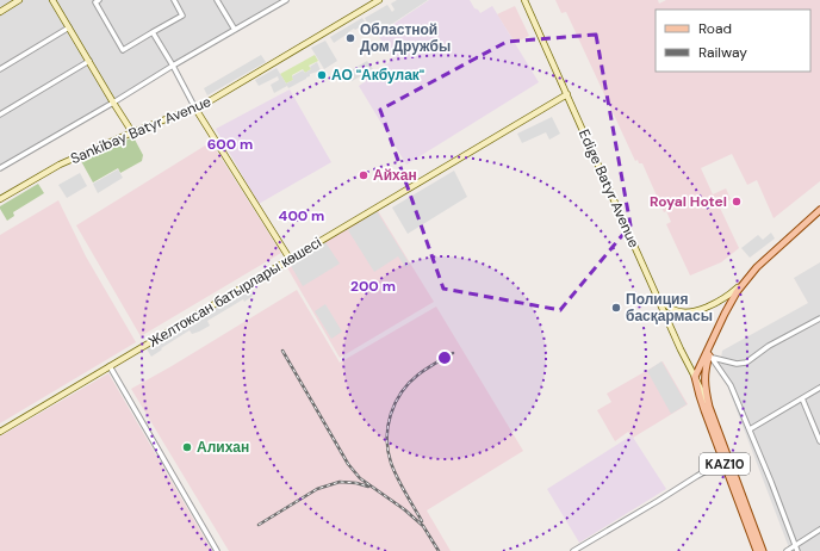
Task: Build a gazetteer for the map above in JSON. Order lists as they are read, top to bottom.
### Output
{
  "streets": {
    "main road": ["Edige Batyr Avenue", "KAZ10"],
    "street": ["Sankibay Batyr Avenue", "Желтоксан батырлары көшесі"]
  },
  "crossings": [
    ["Edige Batyr Avenue", "Желтоксан батырлары көшесі"],
    ["Edige Batyr Avenue", "KAZ10"]
  ],
  "places": [
    "Областной Дом Дружбы",
    "АО \"Акбулак\"",
    "Айхан",
    "Royal Hotel",
    "Полиция басқармасы",
    "Алихан"
  ],
  "legend": ["Road", "Railway"],
  "rings": ["600 m", "400 m", "200 m"]
}
